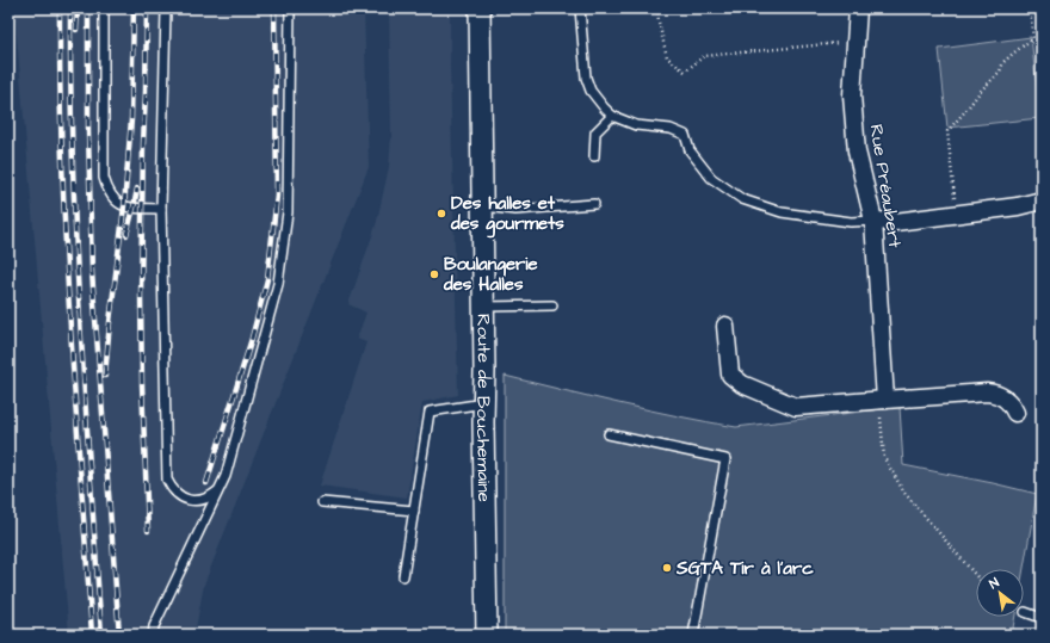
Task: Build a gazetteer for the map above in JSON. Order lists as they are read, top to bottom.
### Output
{
  "streets": {
    "street": ["Rue Préaubert", "Route de Bouchemaine"]
  },
  "places": ["Des halles et des gourmets", "Boulangerie des Halles", "SGTA Tir à l’arc"],
  "north": "top left"
}
